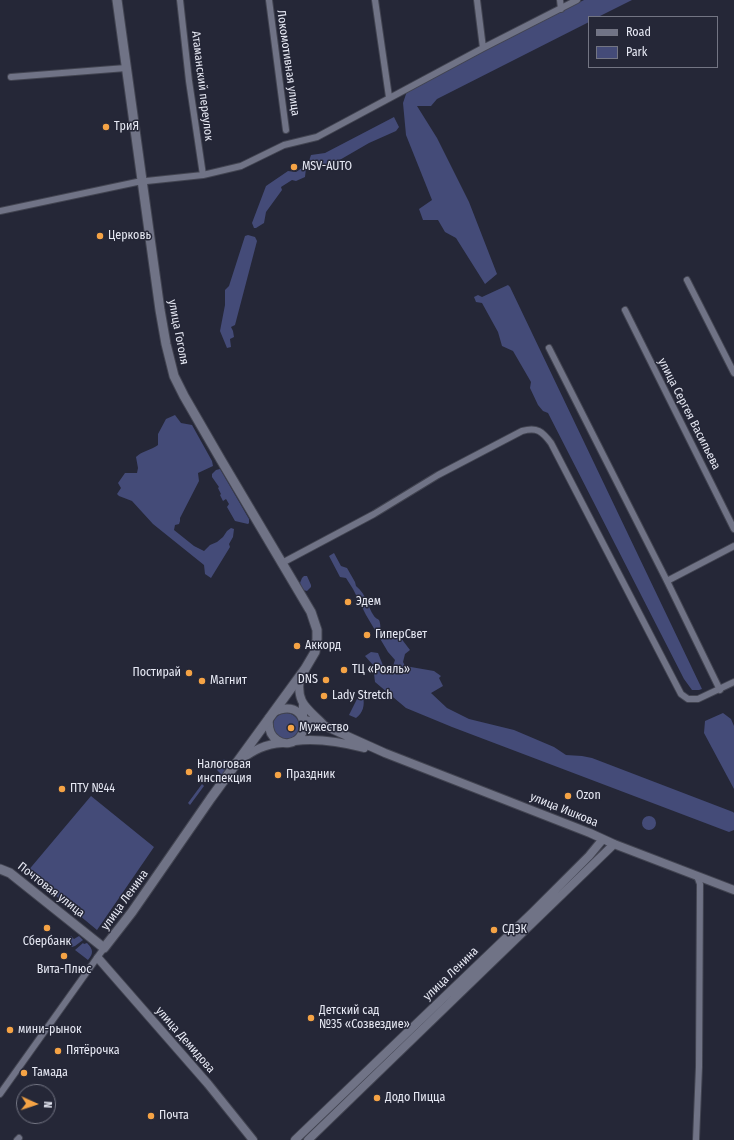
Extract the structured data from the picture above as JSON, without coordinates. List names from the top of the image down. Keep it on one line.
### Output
{"streets":{"main road":["улица Гоголя","Почтовая улица","улица Ленина"],"street":["Локомотивная улица","Атаманский переулок","улица Сергея Васильева","улица Ишкова","улица Демидова"]},"crossings":[["улица Гоголя","улица Ишкова"],["улица Гоголя","улица Ленина"],["улица Ишкова","улица Ленина"],["Почтовая улица","улица Ленина"],["улица Ленина","улица Демидова"]],"places":["ТриЯ","MSV-AUTO","Церковь","Эдем","ГиперСвет","Аккорд","ТЦ «Рояль»","Постирай","DNS","Магнит","Lady Stretch","Мужество","Налоговая инспекция","Праздник","ПТУ №44","Ozon","Сбербанк","СДЭК","Вита-Плюс","Детский сад №35 «Созвездие»","мини-рынок","Пятёрочка","Тамада","Додо Пицца","Почта"],"legend":["Road","Park"],"north":"right"}
